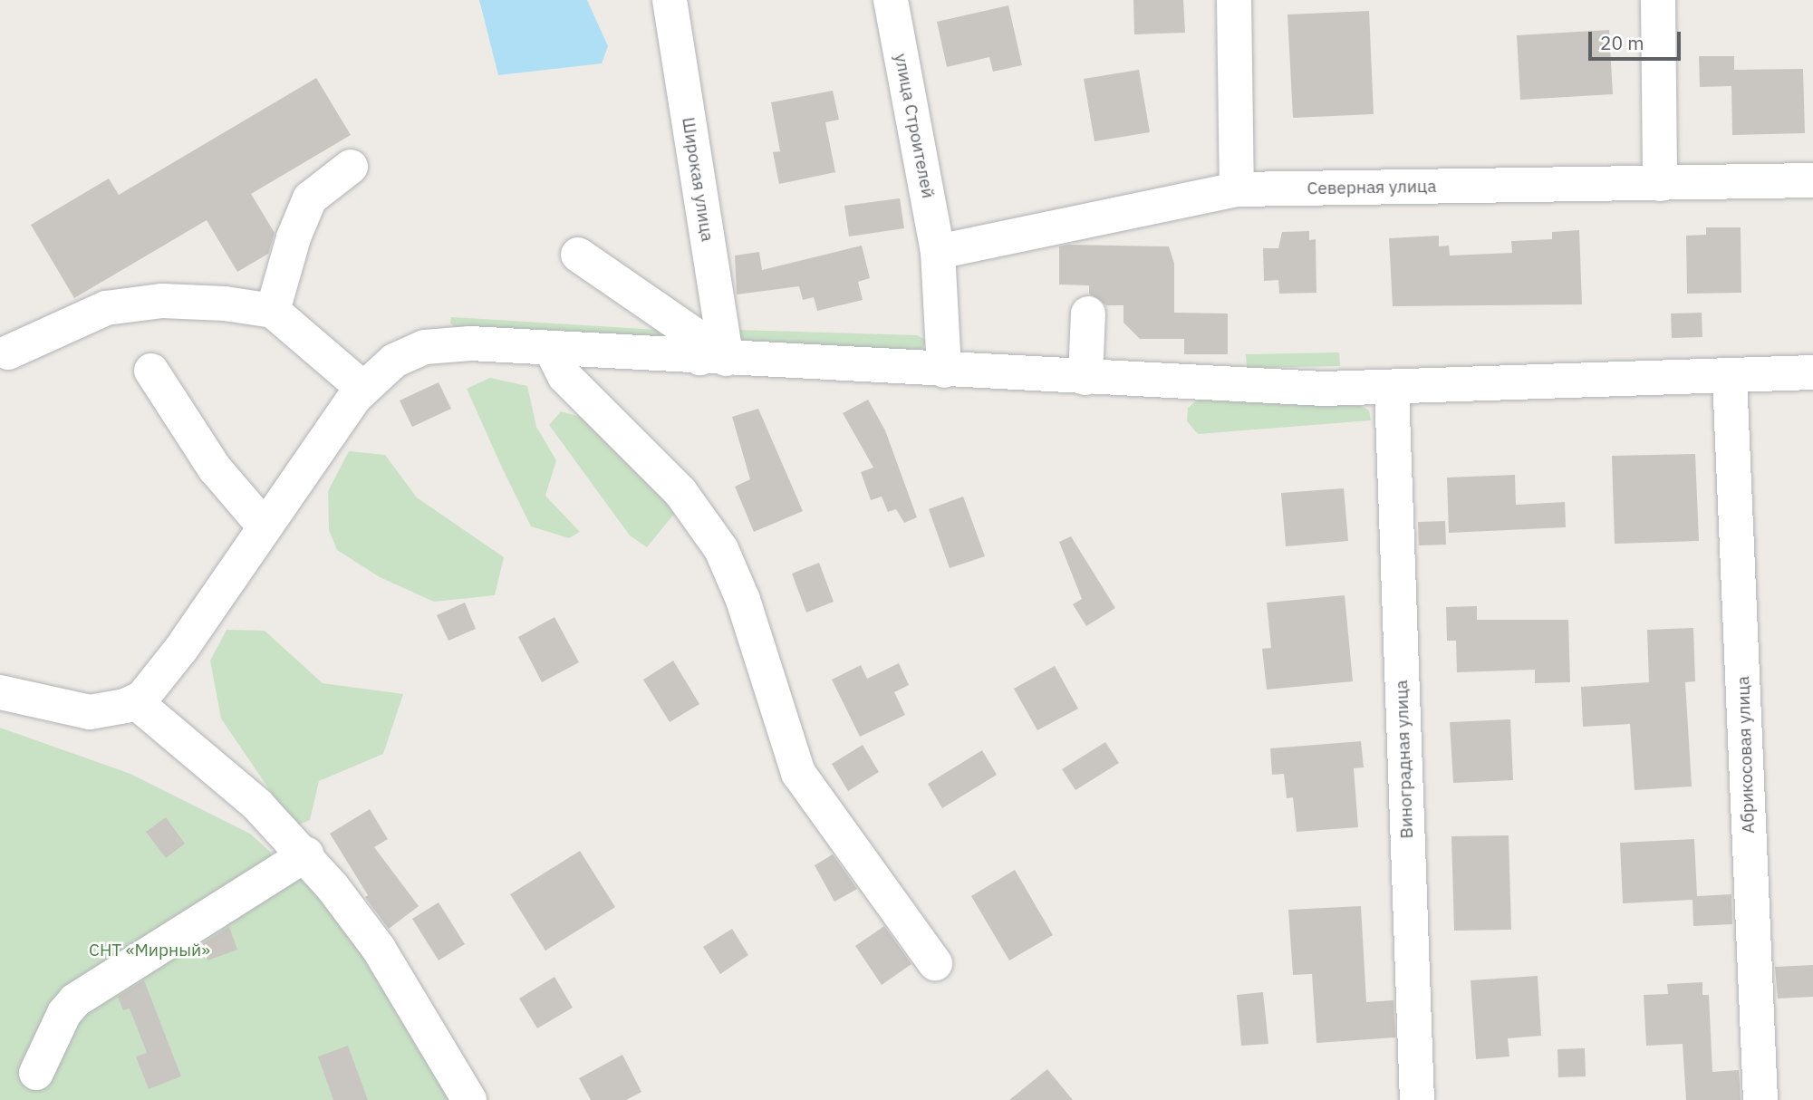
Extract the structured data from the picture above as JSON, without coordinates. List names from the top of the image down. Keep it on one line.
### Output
{"streets":{"street":["улица Строителей","Широкая улица","Северная улица","Абрикосовая улица","Виноградная улица"]},"crossings":[["улица Строителей","Северная улица"]],"parks":["СНТ «Мирный»"],"scale_bar":"20 m"}
